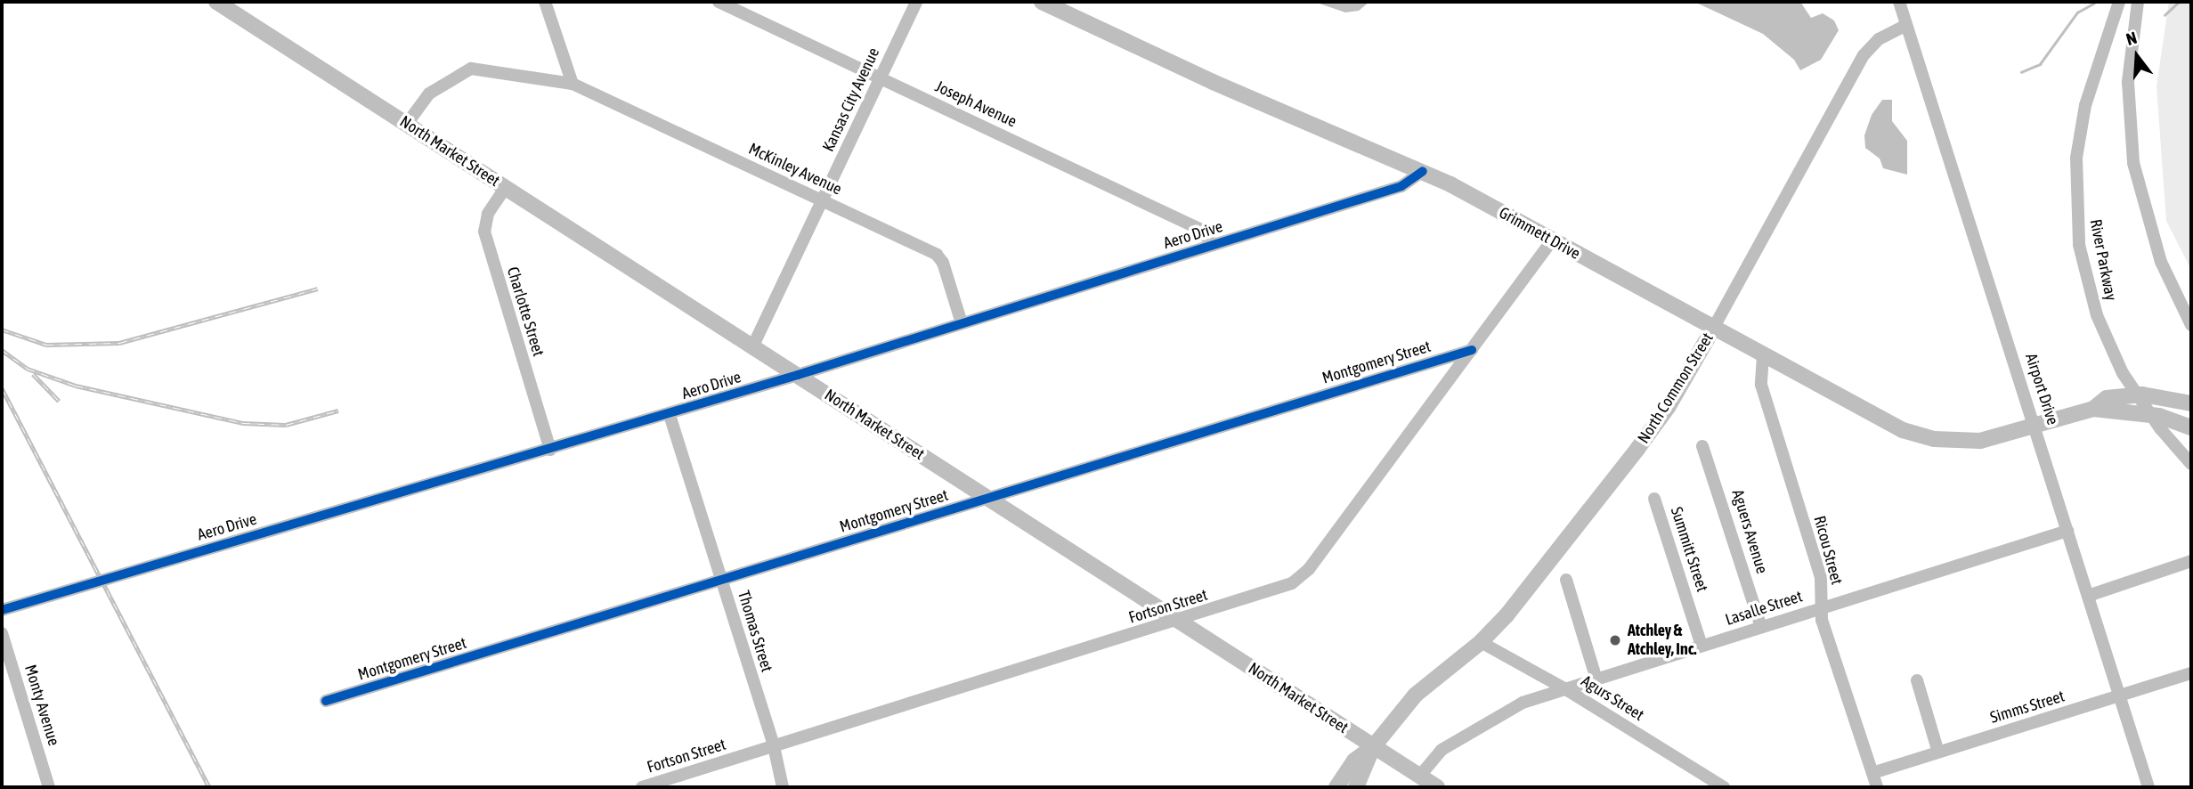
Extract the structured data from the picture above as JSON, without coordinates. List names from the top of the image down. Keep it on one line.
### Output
{"streets":{"main road":["North Market Street","Grimmett Drive","North Common Street"],"street":["Kansas City Avenue","Joseph Avenue","McKinley Avenue","Aero Drive","River Parkway","Charlotte Street","Montgomery Street","Airport Drive","Aguers Avenue","Summitt Street","Ricou Street","Fortson Street","Lasalle Street","Thomas Street","Agurs Street","Monty Avenue","Simms Street"]},"crossings":[["Kansas City Avenue","Joseph Avenue"],["Kansas City Avenue","North Market Street"],["Kansas City Avenue","McKinley Avenue"],["Joseph Avenue","Aero Drive"],["North Market Street","McKinley Avenue"],["North Market Street","Aero Drive"],["North Market Street","Charlotte Street"],["North Market Street","Montgomery Street"],["North Market Street","North Common Street"],["North Market Street","Fortson Street"],["North Market Street","Lasalle Street"],["McKinley Avenue","Aero Drive"],["Grimmett Drive","Aero Drive"],["Grimmett Drive","North Common Street"],["Grimmett Drive","Airport Drive"],["Grimmett Drive","Ricou Street"],["Grimmett Drive","Fortson Street"],["Aero Drive","Charlotte Street"],["Aero Drive","Thomas Street"],["Montgomery Street","Fortson Street"],["Montgomery Street","Thomas Street"],["North Common Street","Airport Drive"],["North Common Street","Agurs Street"],["Airport Drive","Lasalle Street"],["Airport Drive","Simms Street"],["Aguers Avenue","Lasalle Street"],["Summitt Street","Lasalle Street"],["Ricou Street","Lasalle Street"],["Ricou Street","Simms Street"],["Fortson Street","Thomas Street"],["Lasalle Street","Agurs Street"]],"places":["Atchley & Atchley, Inc."],"north":"top"}
